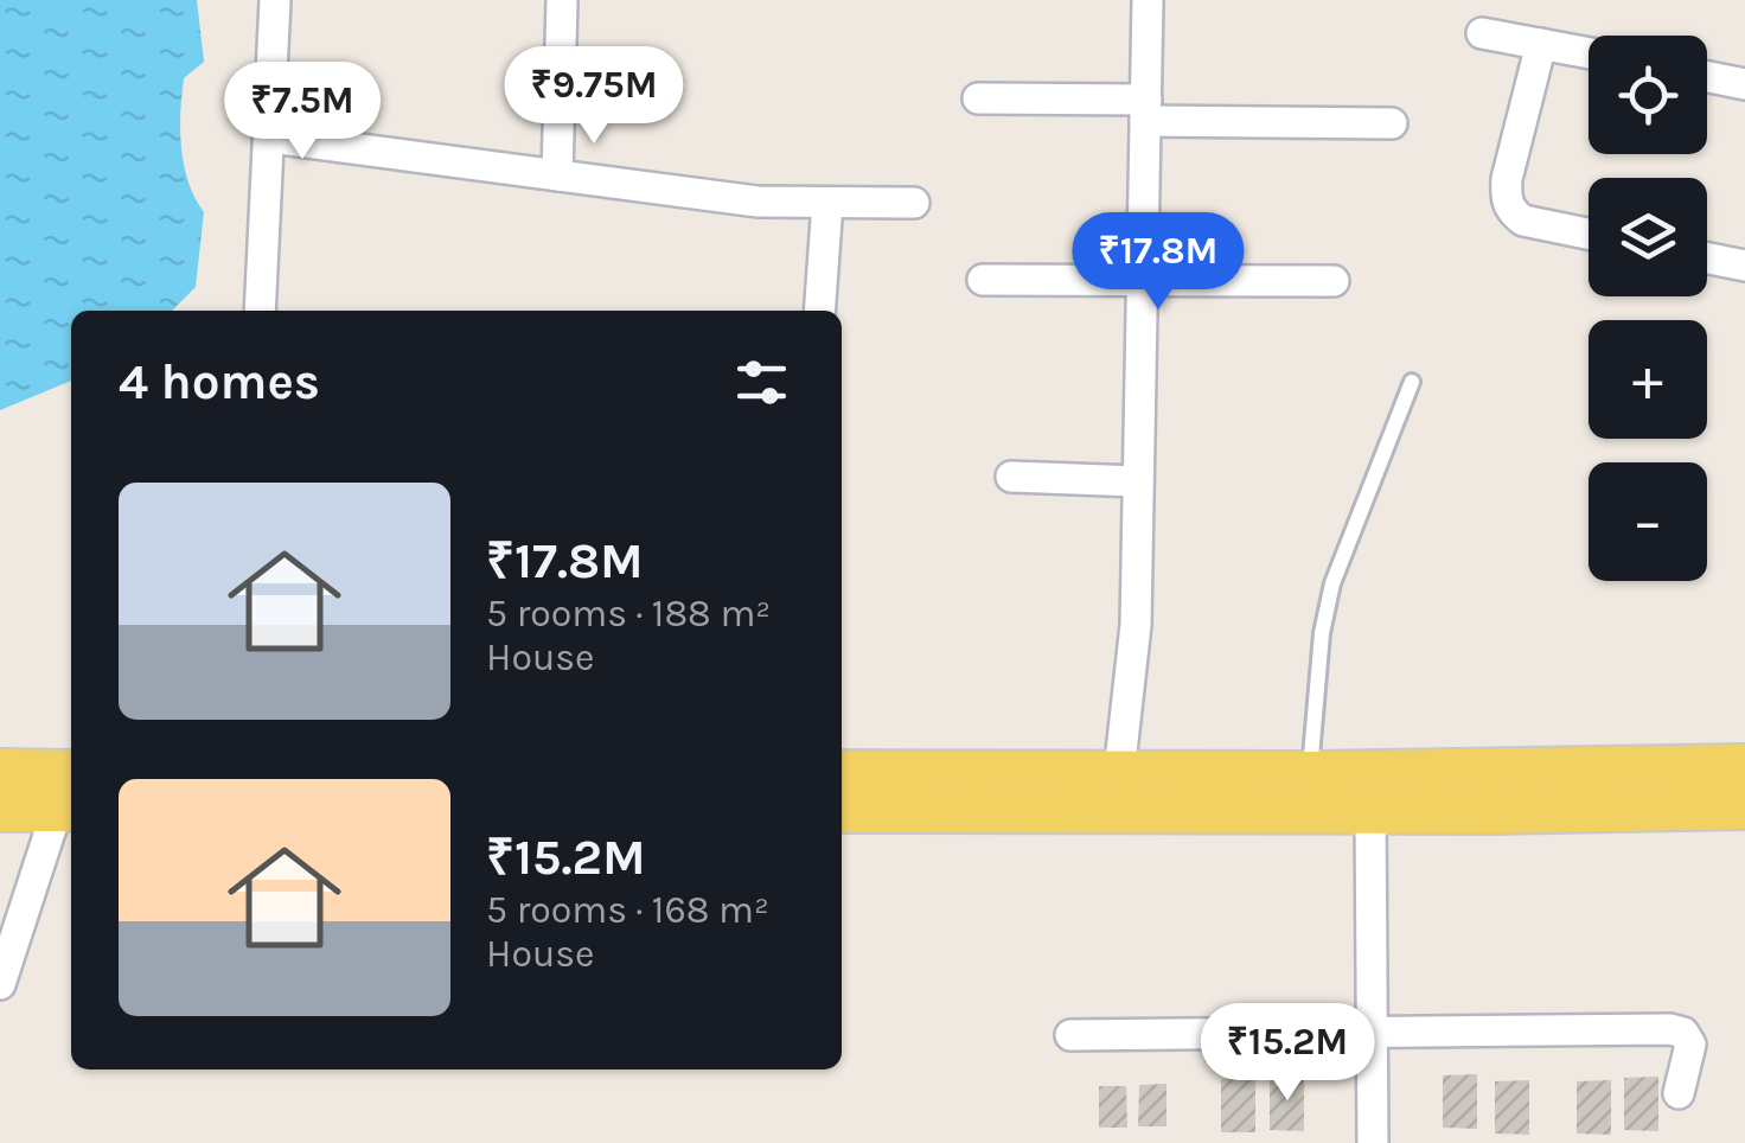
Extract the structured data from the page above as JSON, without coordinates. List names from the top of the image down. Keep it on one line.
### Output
{"page":{"map_buttons":["+","−"],"price":["₹9.75M","₹7.5M","₹17.8M","₹15.2M"],"heading":"4 homes","list":[{"name":"₹17.8M","note":"5 rooms · 188 m² · House"},{"name":"₹15.2M","note":"5 rooms · 168 m² · House"}]}}
